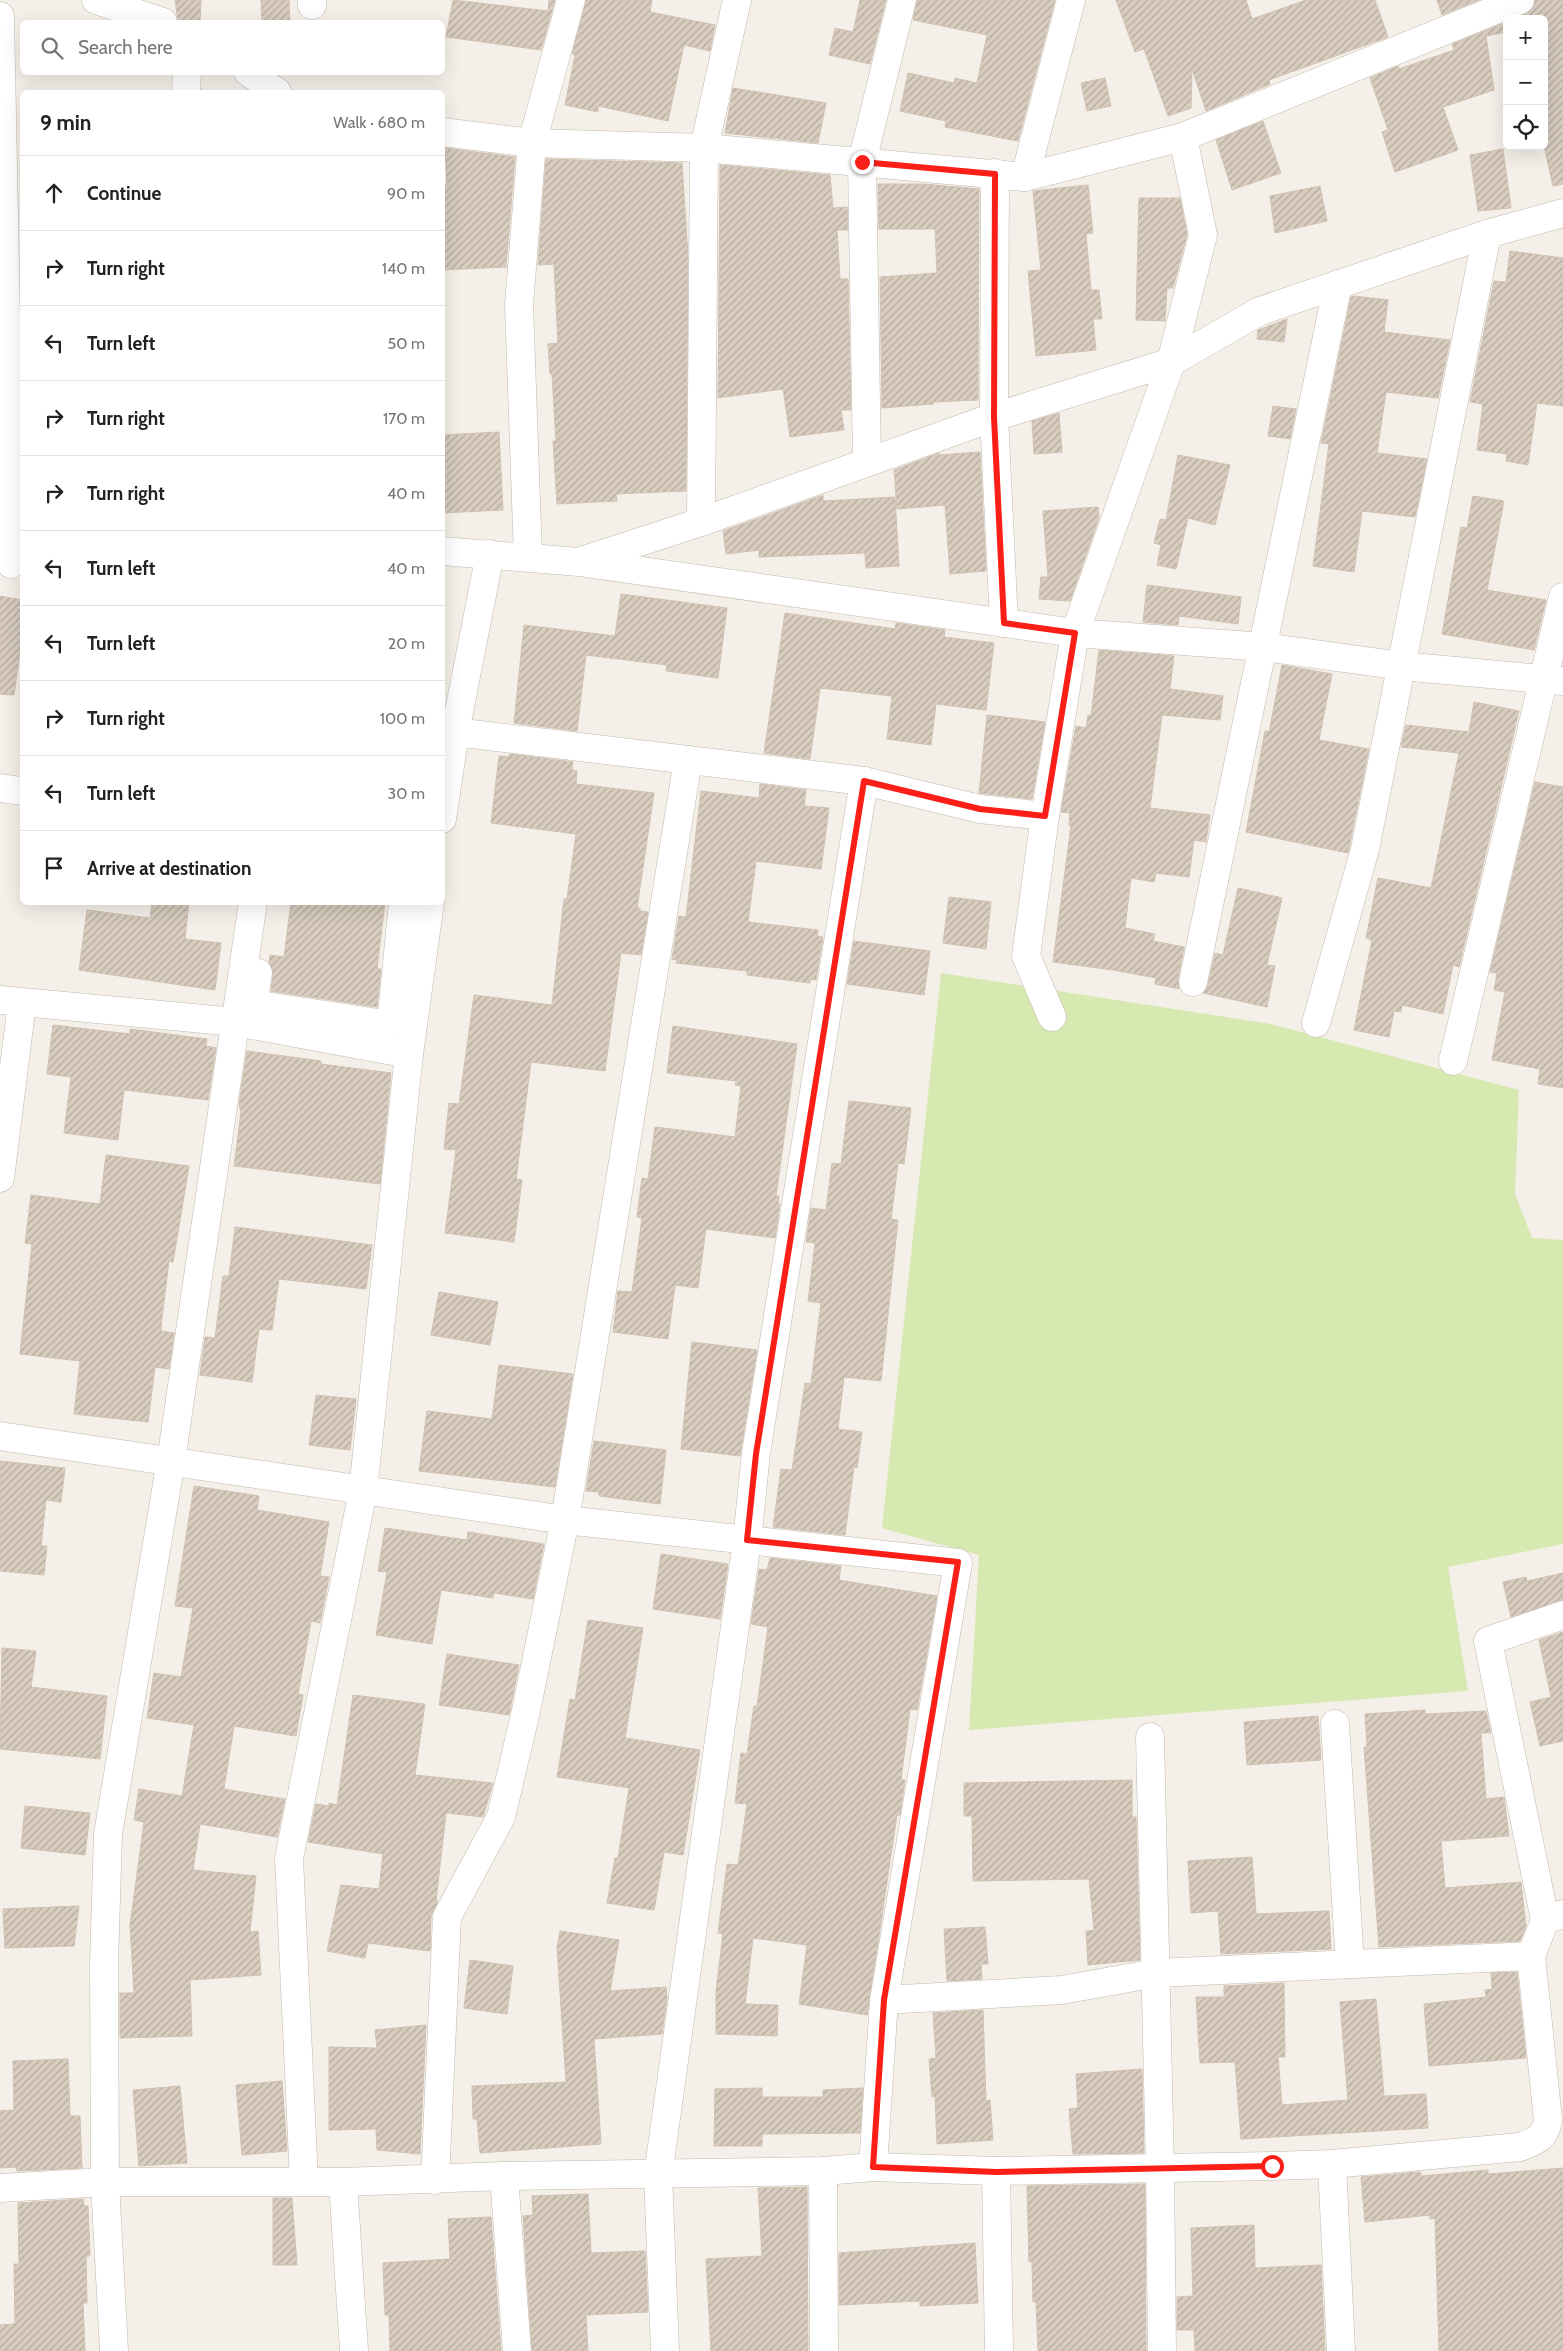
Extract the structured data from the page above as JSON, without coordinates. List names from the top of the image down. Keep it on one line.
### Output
{"page":{"map_buttons":["+","−"],"search":"Search here","heading":["9 min","Walk · 680 m"],"list":[["Continue","90 m"],["Turn right","140 m"],["Turn left","50 m"],["Turn right","170 m"],["Turn right","40 m"],["Turn left","40 m"],["Turn left","20 m"],["Turn right","100 m"],["Turn left","30 m"],"Arrive at destination"]}}
